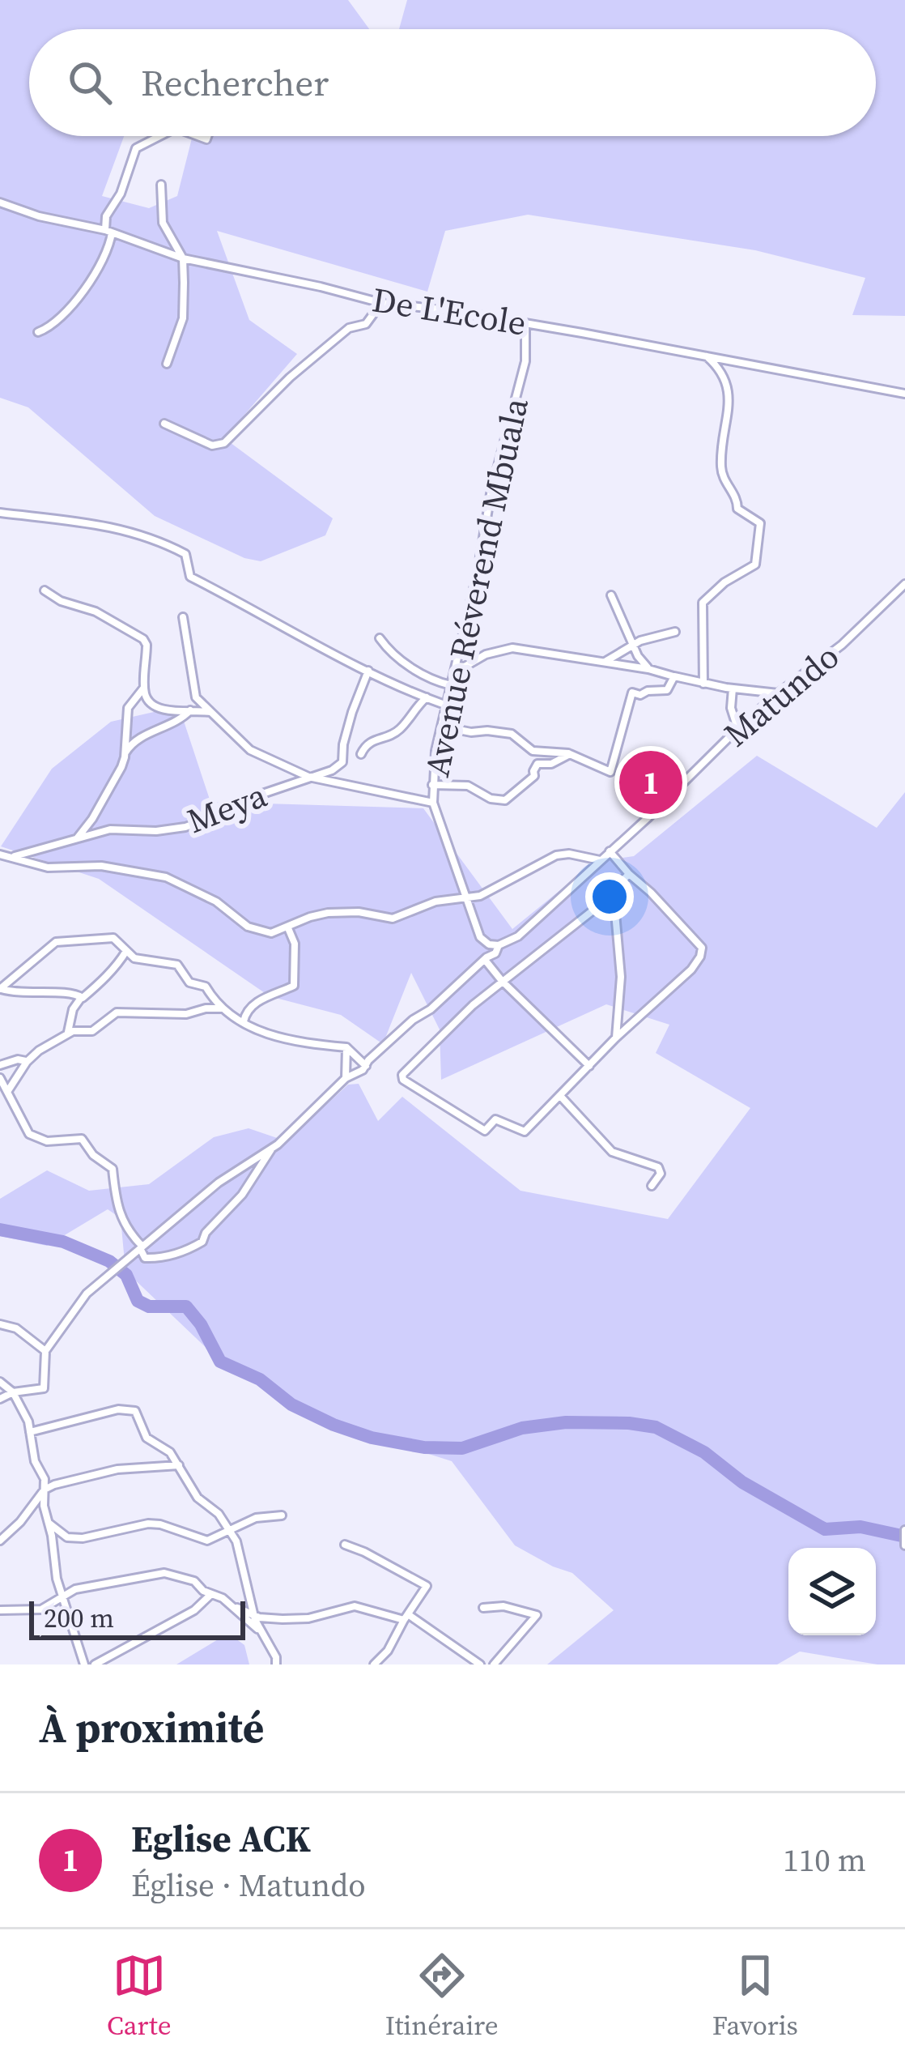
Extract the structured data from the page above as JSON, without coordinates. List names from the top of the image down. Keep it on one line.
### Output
{"streets":{"street":["De L'Ecole","Avenue Réverend Mbuala","Matundo","Meya"]},"crossings":[["De L'Ecole","Avenue Réverend Mbuala"],["Avenue Réverend Mbuala","Matundo"]],"scale_bar":"200 m","page":{"search":"Rechercher","pins":"1","scale":"200 m","heading":"À proximité","list":[{"mark":"1","name":"Eglise ACK","note":"Église · Matundo","value":"110 m"}],"nav":["Carte","Itinéraire","Favoris"]}}
